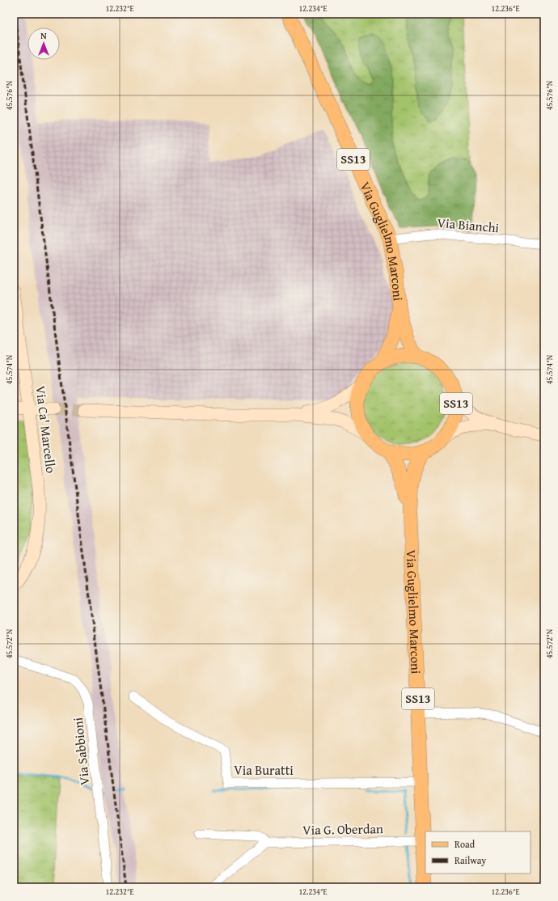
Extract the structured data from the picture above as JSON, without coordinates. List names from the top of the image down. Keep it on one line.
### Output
{"streets":{"main road":["SS13","Via Guglielmo Marconi","Via Ca' Marcello"],"street":["Via Bianchi","Via Sabbioni","Via Buratti","Via G. Oberdan"]},"crossings":[["Via Bianchi","Via Guglielmo Marconi"],["Via Guglielmo Marconi","Via Buratti"],["Via Guglielmo Marconi","Via G. Oberdan"]],"legend":["Road","Railway"],"north":"top","coordinates":["12.232°E","12.234°E","12.236°E","45.576°N","45.574°N","45.572°N"]}
